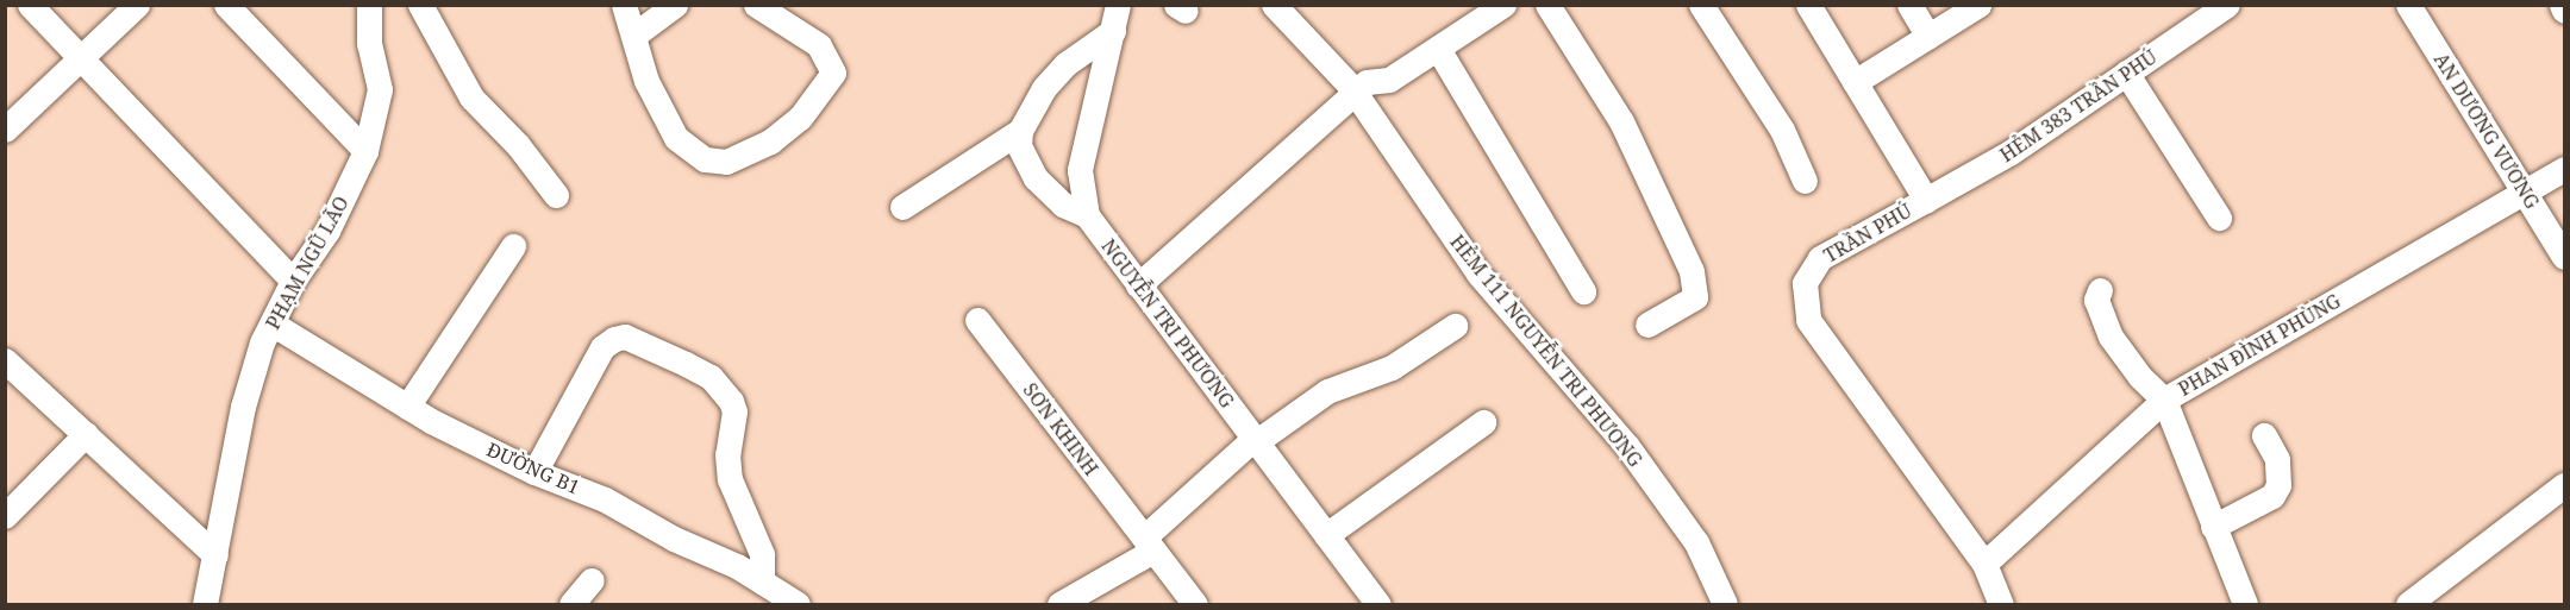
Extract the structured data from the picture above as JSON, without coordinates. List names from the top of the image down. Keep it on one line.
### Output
{"streets":{"street":["HẺM 383 TRẦN PHÚ","AN DƯƠNG VƯƠNG","TRẦN PHÚ","PHẠM NGŨ LÃO","NGUYỄN TRI PHƯƠNG","PHAN ĐÌNH PHÙNG","HẺM 111 NGUYỄN TRI PHƯƠNG","SƠN KHINH","ĐƯỜNG B1"]},"crossings":[["HẺM 383 TRẦN PHÚ","TRẦN PHÚ"],["AN DƯƠNG VƯƠNG","PHAN ĐÌNH PHÙNG"],["TRẦN PHÚ","PHAN ĐÌNH PHÙNG"],["PHẠM NGŨ LÃO","ĐƯỜNG B1"]]}
